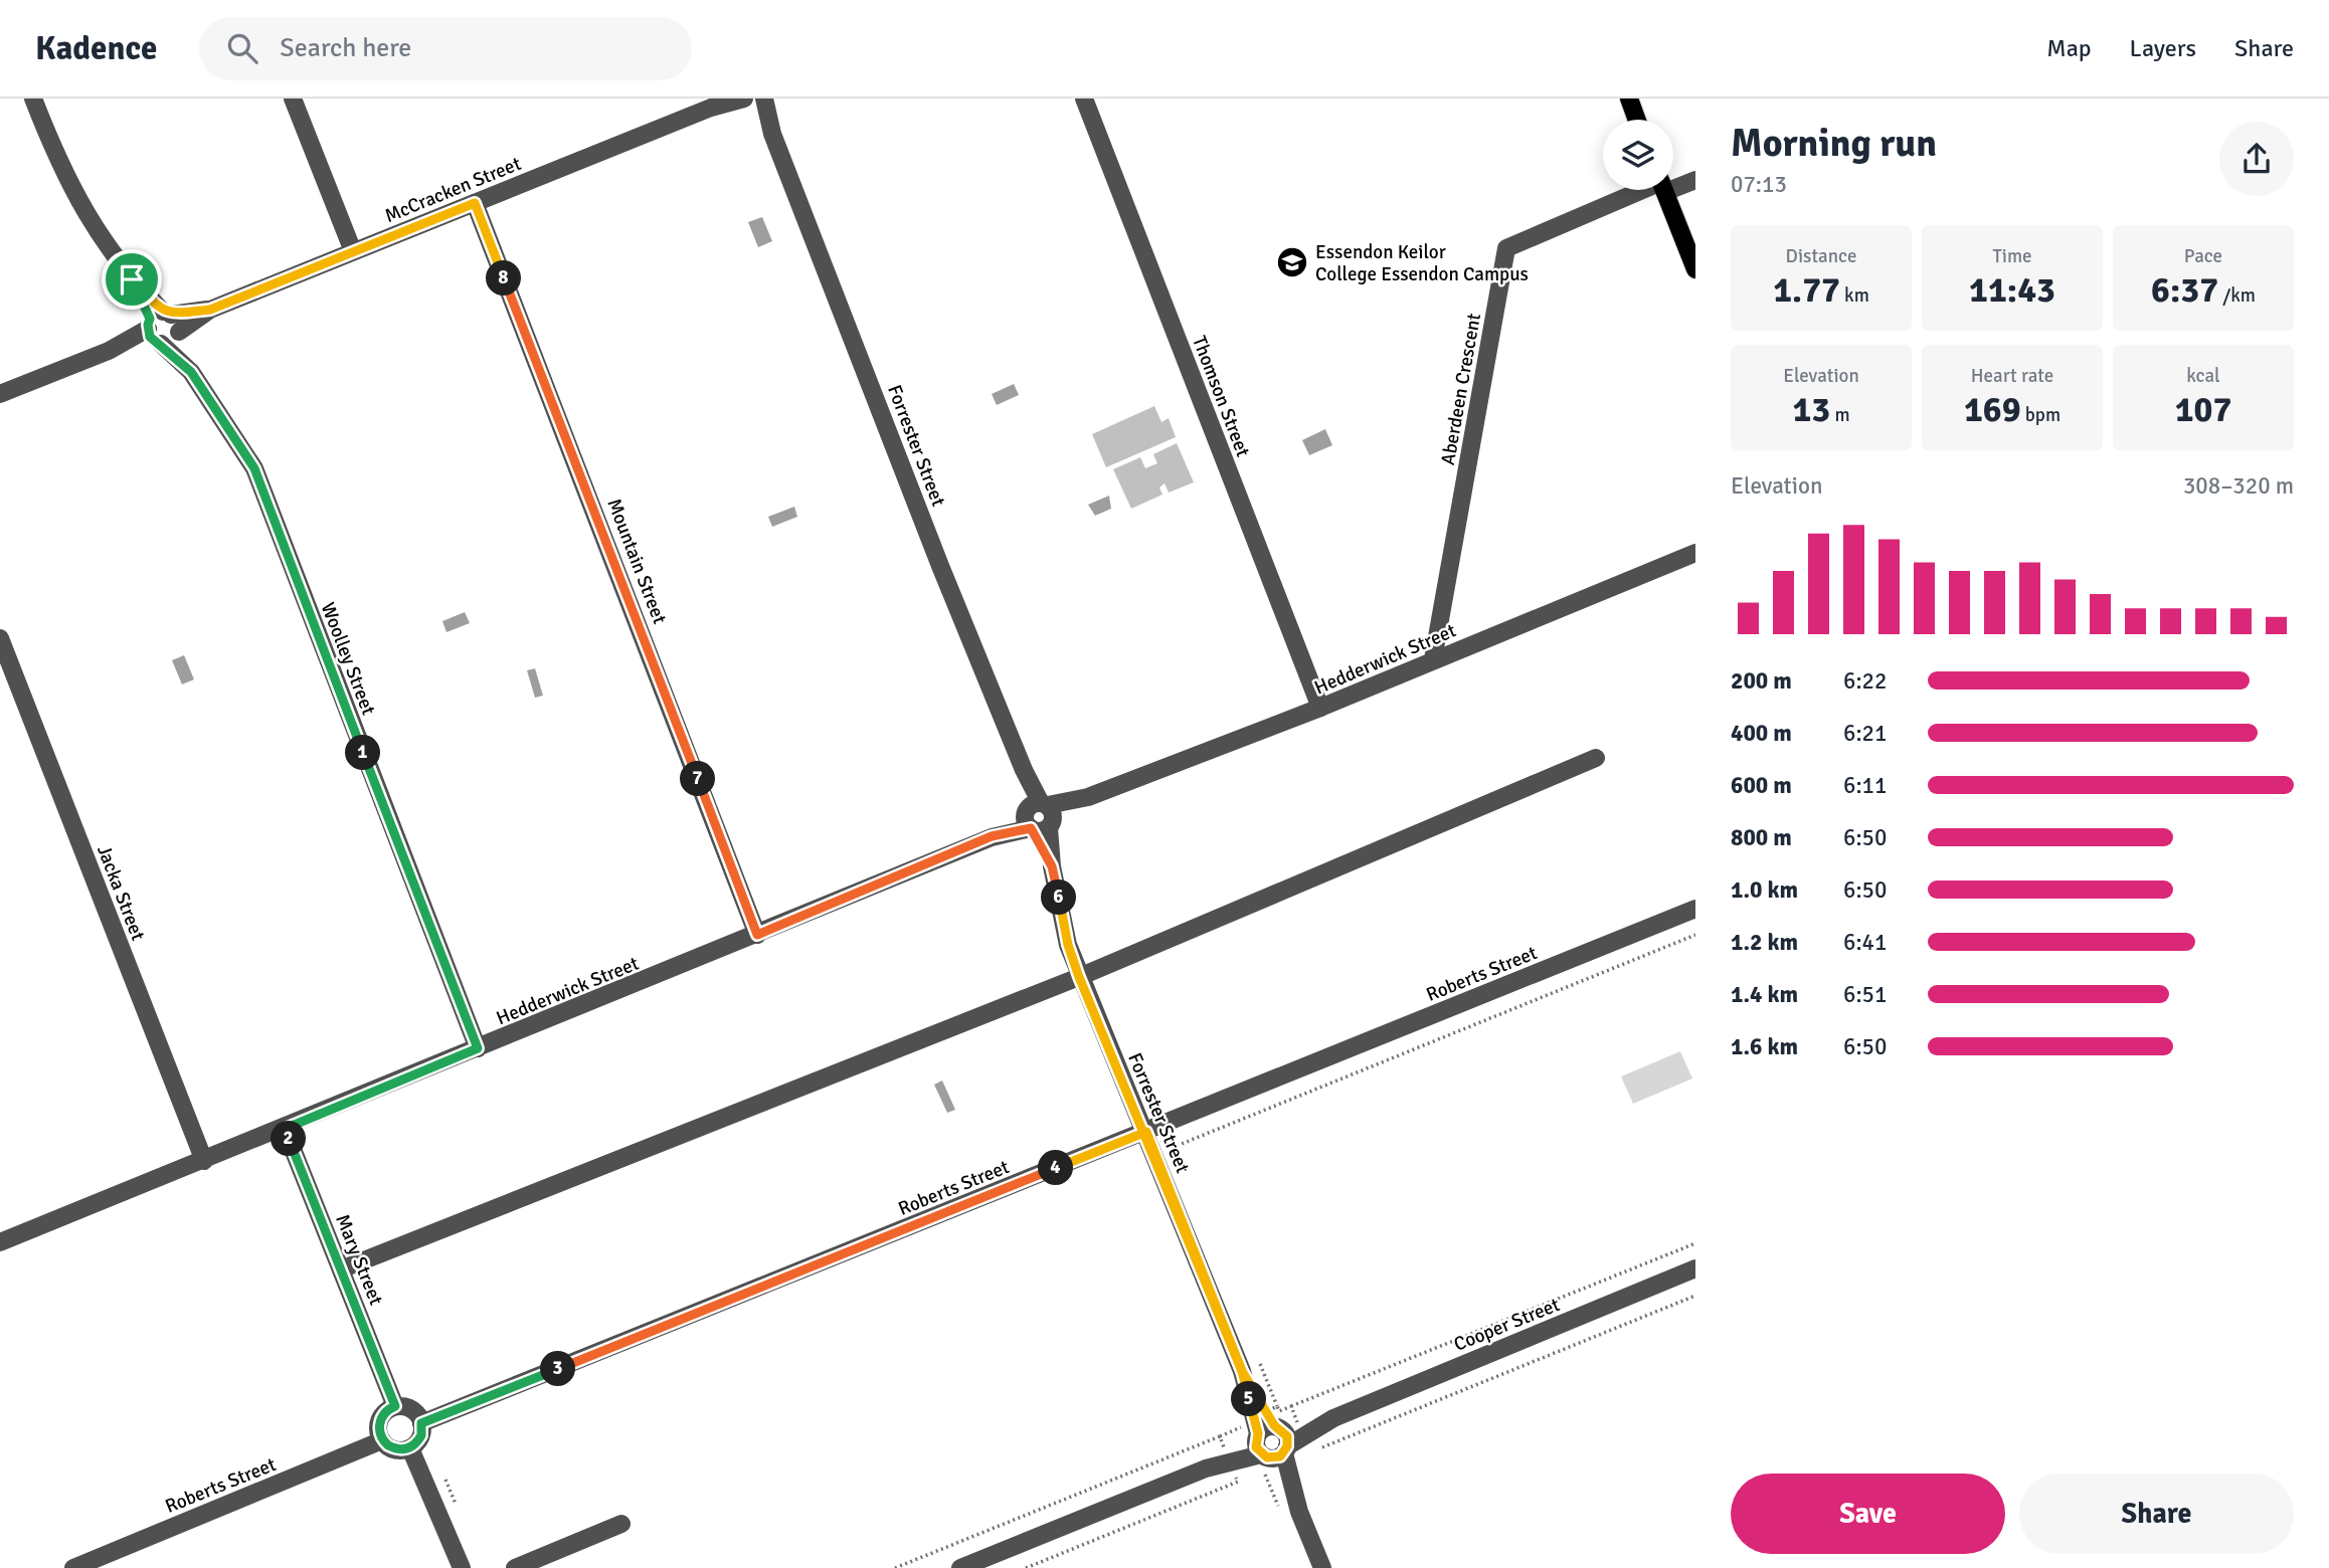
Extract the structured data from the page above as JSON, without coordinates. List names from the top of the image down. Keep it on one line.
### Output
{"streets":{"street":["McCracken Street","Aberdeen Crescent","Thomson Street","Forrester Street","Mountain Street","Woolley Street","Hedderwick Street","Jacka Street","Roberts Street","Mary Street","Cooper Street"]},"crossings":[["McCracken Street","Forrester Street"],["McCracken Street","Mountain Street"],["McCracken Street","Woolley Street"],["Aberdeen Crescent","Hedderwick Street"],["Thomson Street","Hedderwick Street"],["Forrester Street","Hedderwick Street"],["Forrester Street","Roberts Street"],["Forrester Street","Cooper Street"],["Mountain Street","Hedderwick Street"],["Woolley Street","Hedderwick Street"],["Hedderwick Street","Jacka Street"],["Hedderwick Street","Mary Street"],["Roberts Street","Mary Street"]],"places":{"school or university":["Essendon Keilor College Essendon Campus"]},"page":{"header":"Kadence","search":"Search here","nav":["Map","Layers","Share"],"heading":["Morning run","07:13"],"stats":[["Distance","1.77 km"],["Time","11:43"],["Pace","6:37 /km"],["Elevation","13 m"],["Heart rate","169 bpm"],["kcal","107"]],"pins":["8","1","7","6","2","4","3","5"],"chart":["Elevation","308–320 m"],"list":[{"name":"200 m","note":"6:22"},{"name":"400 m","note":"6:21"},{"name":"600 m","note":"6:11"},{"name":"800 m","note":"6:50"},{"name":"1.0 km","note":"6:50"},{"name":"1.2 km","note":"6:41"},{"name":"1.4 km","note":"6:51"},{"name":"1.6 km","note":"6:50"}],"buttons":["Save","Share"]}}
